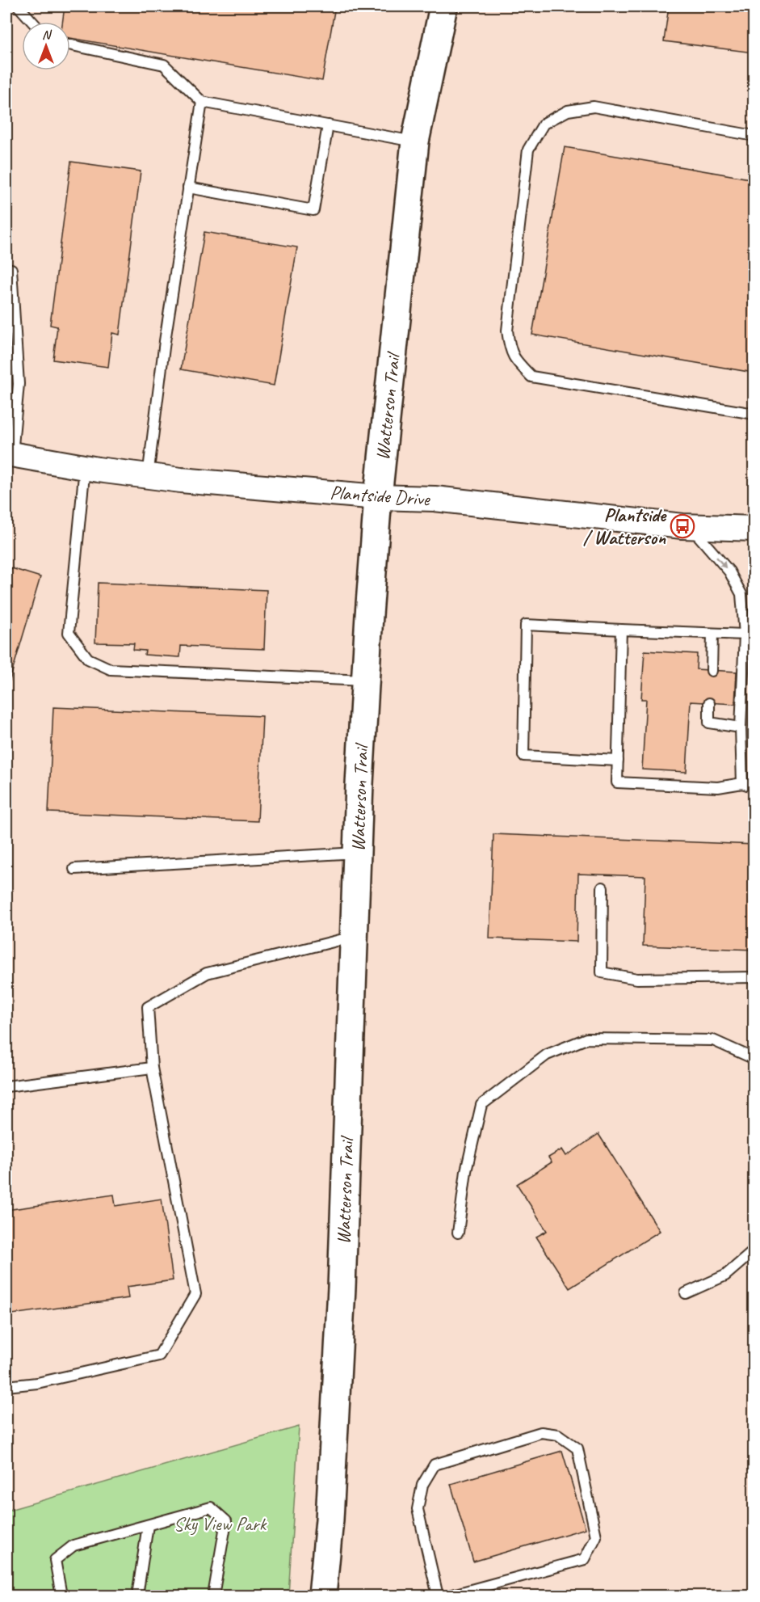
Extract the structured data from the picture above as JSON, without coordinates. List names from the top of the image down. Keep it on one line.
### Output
{"streets":{"main road":["Watterson Trail"],"street":["Plantside Drive"]},"crossings":[["Watterson Trail","Plantside Drive"]],"parks":["Sky View Park"],"places":{"bus stop":["Plantside / Watterson"]},"north":"top"}
